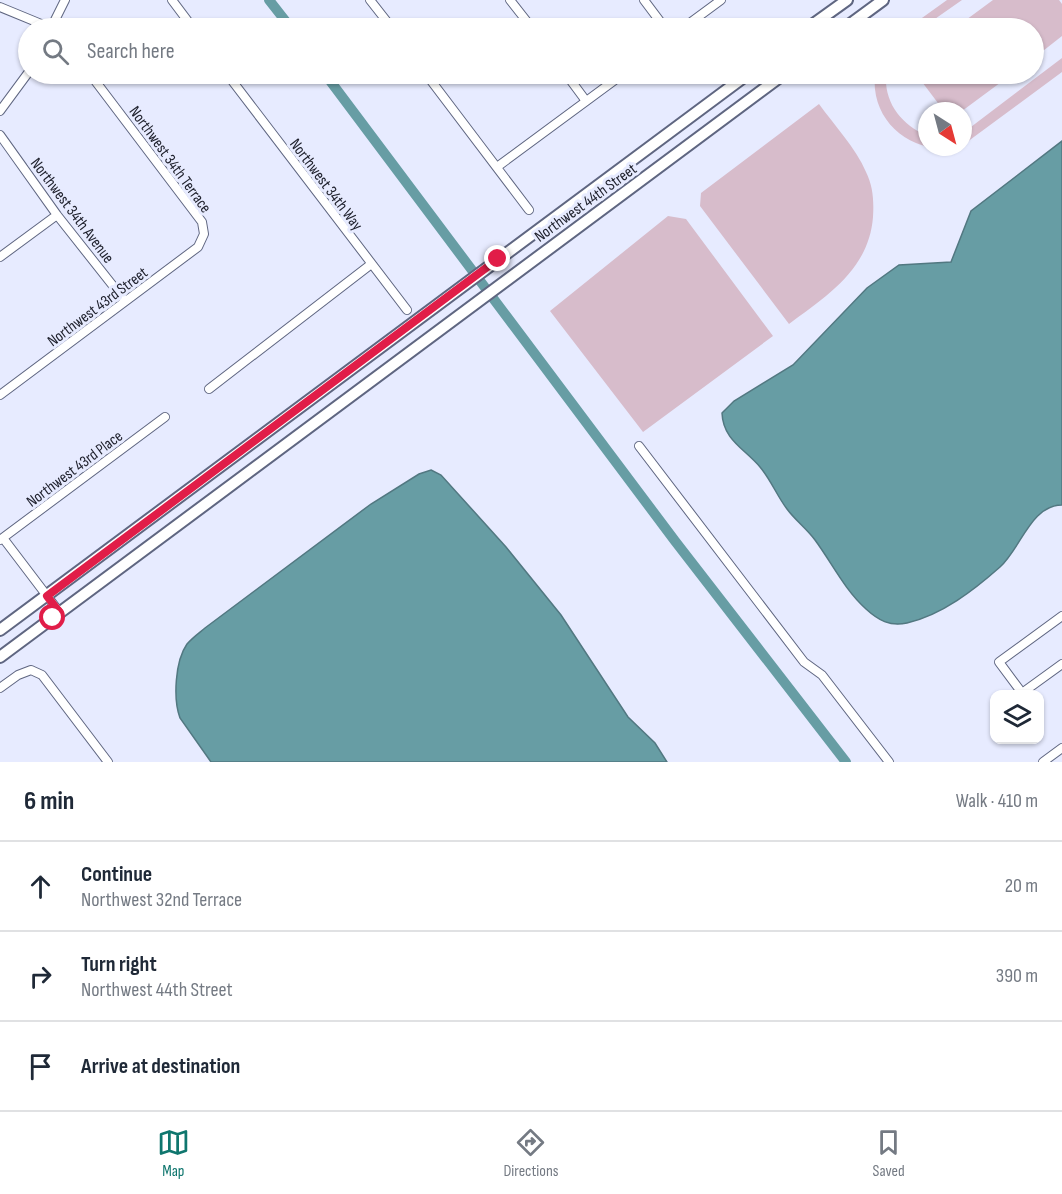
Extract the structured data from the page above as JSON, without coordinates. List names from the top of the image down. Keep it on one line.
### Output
{"streets":{"street":["Northwest 34th Terrace","Northwest 34th Way","Northwest 44th Street","Northwest 34th Avenue","Northwest 43rd Street","Northwest 43rd Place"]},"crossings":[["Northwest 34th Terrace","Northwest 43rd Street"],["Northwest 34th Avenue","Northwest 43rd Street"]],"north":"bottom right","page":{"search":"Search here","heading":["6 min","Walk · 410 m"],"list":[["Continue","Northwest 32nd Terrace","20 m"],["Turn right","Northwest 44th Street","390 m"],"Arrive at destination"],"nav":["Map","Directions","Saved"]}}
